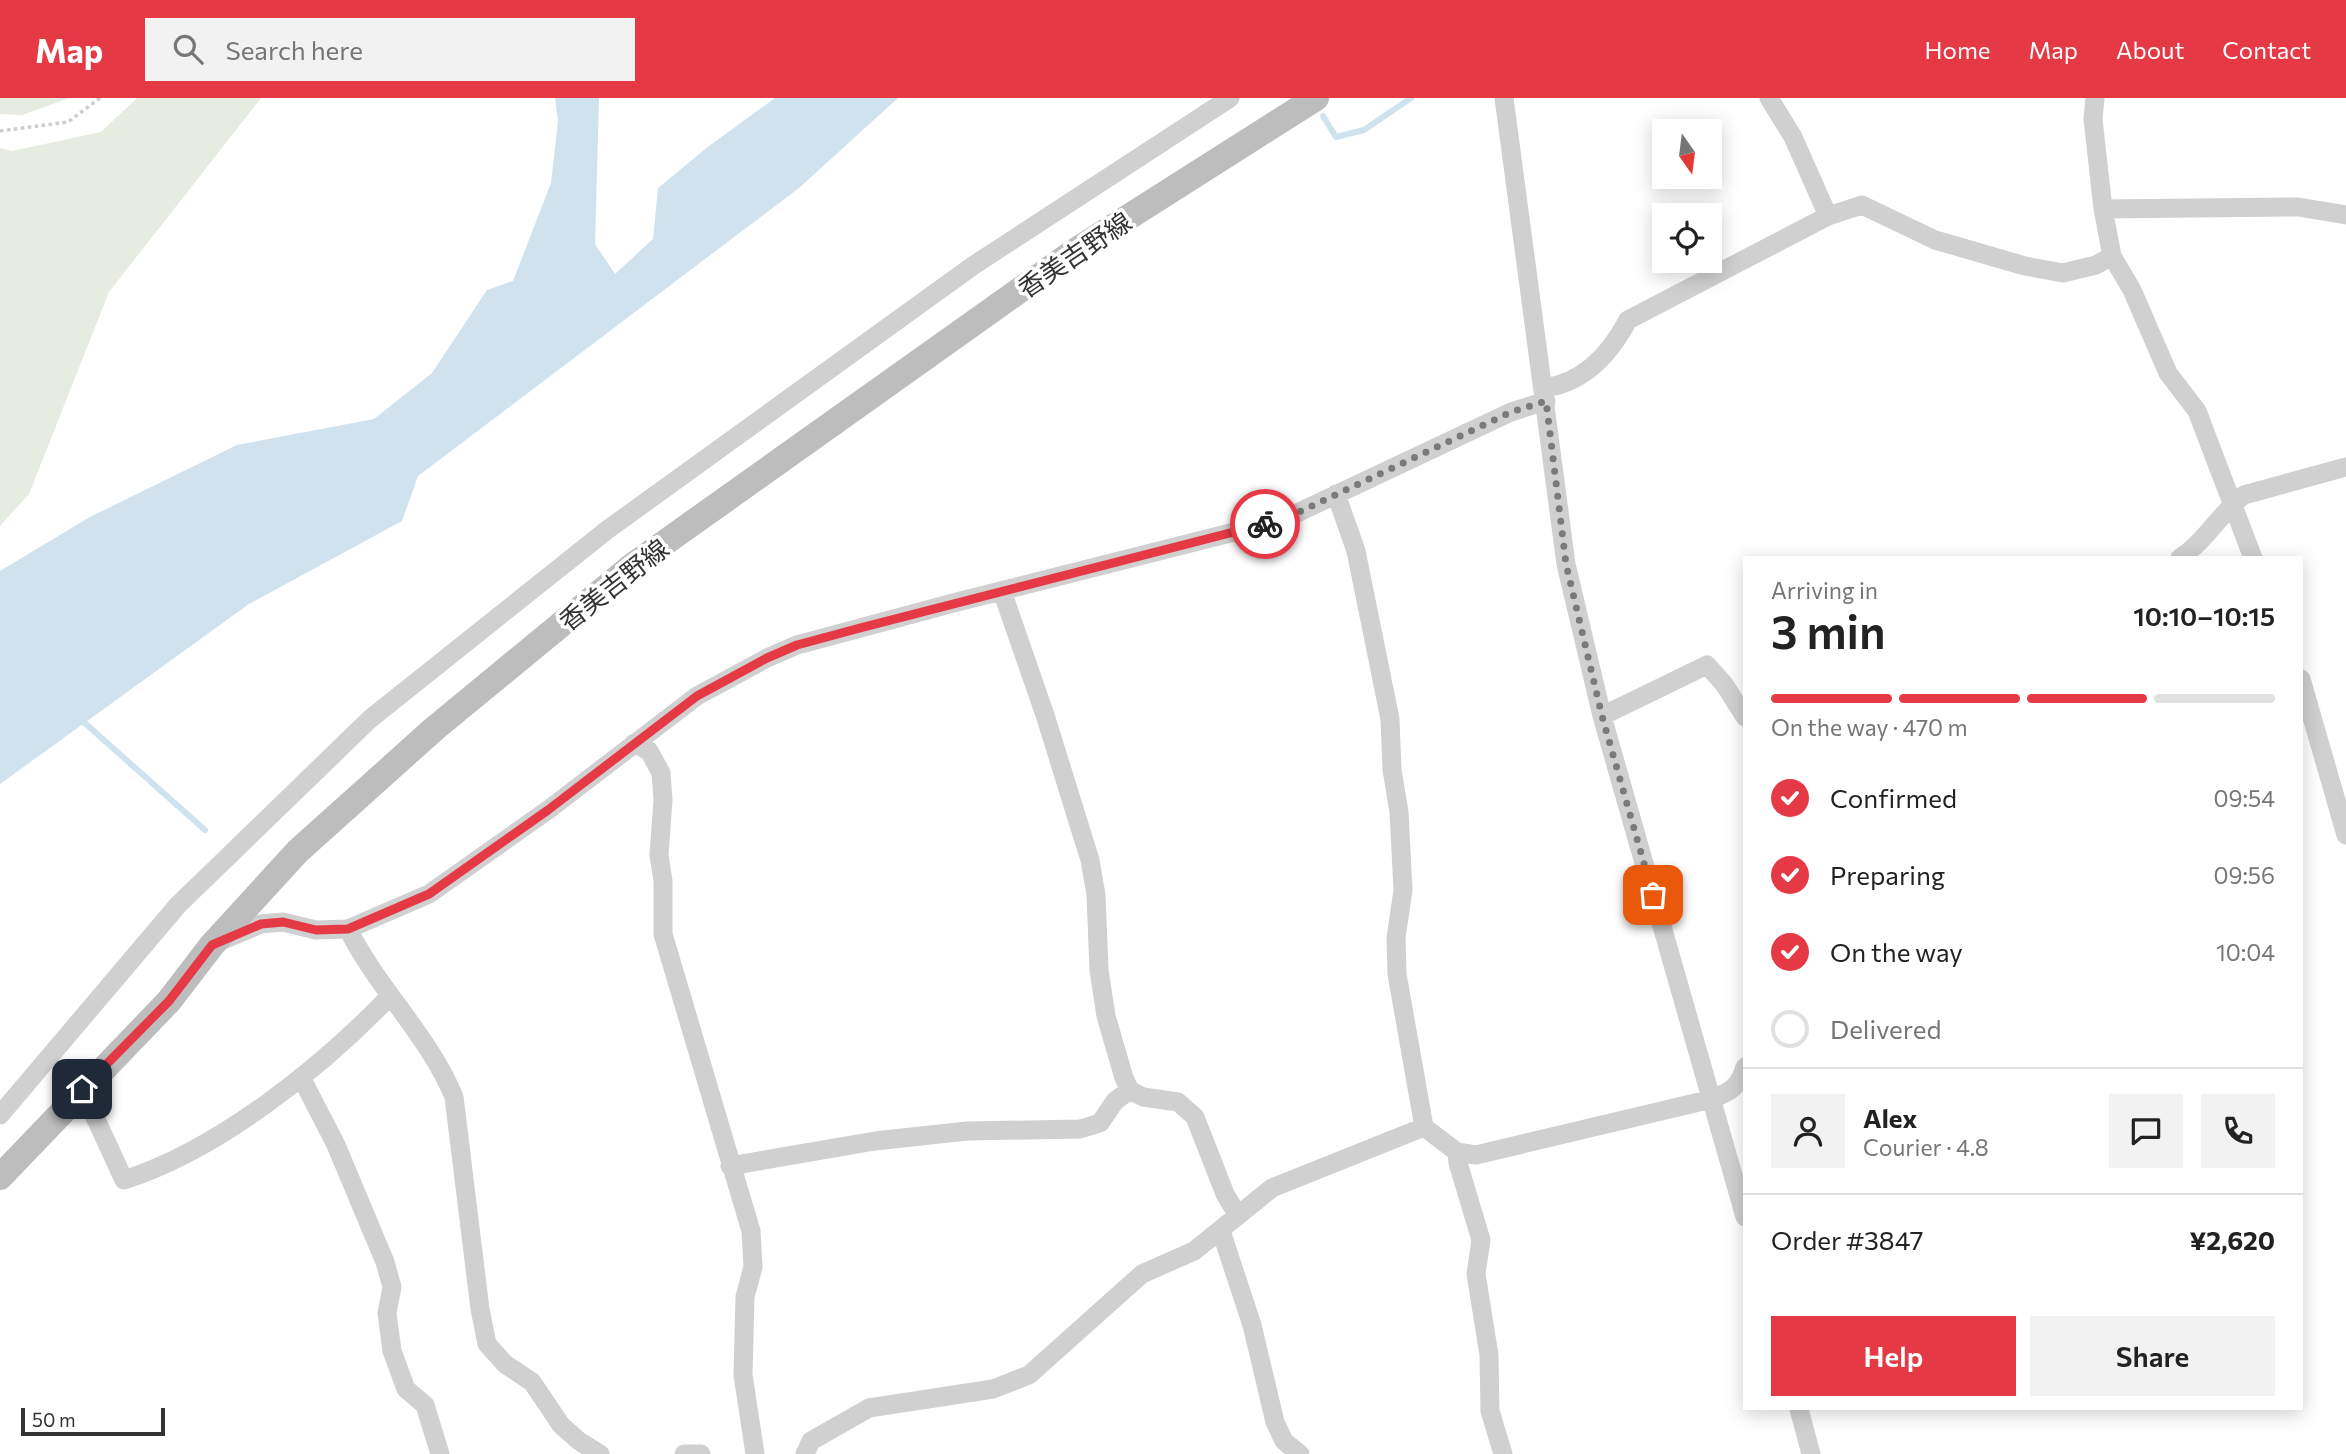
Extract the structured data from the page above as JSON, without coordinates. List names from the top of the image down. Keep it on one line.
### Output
{"streets":{"main road":["香美吉野線"]},"scale_bar":"50 m","north":"bottom","page":{"header":"Map","search":"Search here","nav":["Home","Map","About","Contact"],"heading":["3 min","Arriving in","10:10–10:15"],"panel":["Alex","Courier · 4.8","Order #3847","¥2,620"],"bar":"On the way · 470 m","list":[["Confirmed","09:54"],["Preparing","09:56"],["On the way","10:04"],"Delivered"],"buttons":["Help","Share"],"scale":"50 m"}}
